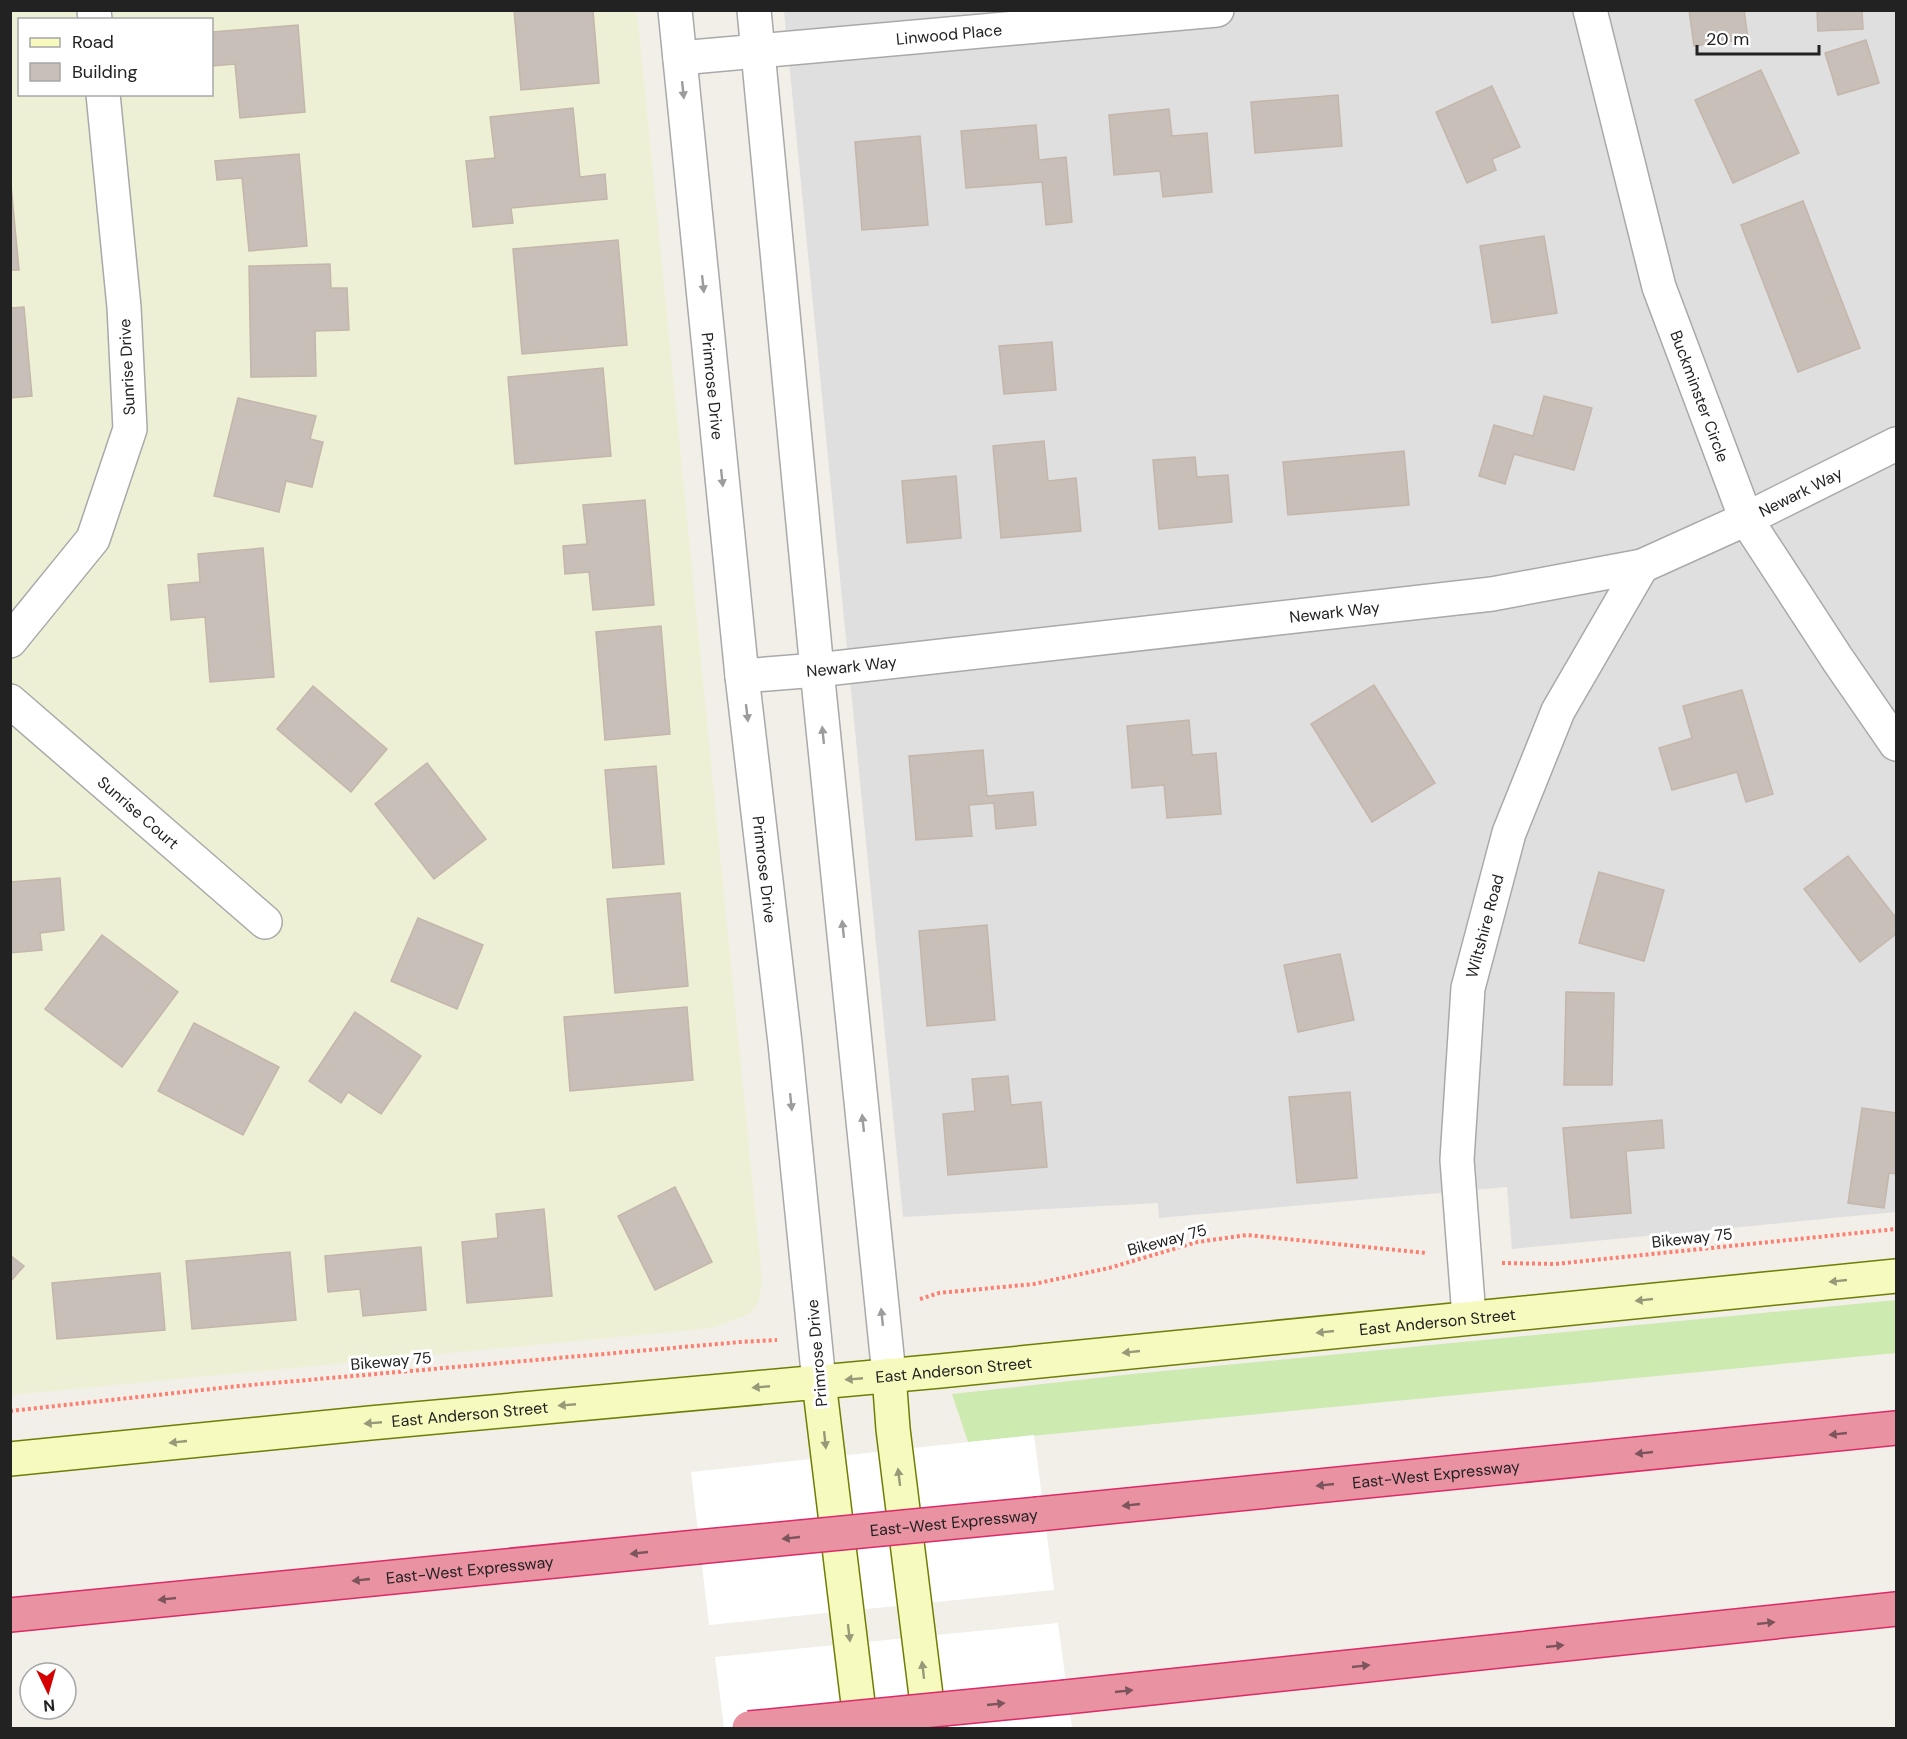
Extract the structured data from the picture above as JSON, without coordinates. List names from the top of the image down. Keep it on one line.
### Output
{"streets":{"highway":["East-West Expressway"],"main road":["Primrose Drive","East Anderson Street"],"street":["Linwood Place","Sunrise Drive","Buckminster Circle","Newark Way","Sunrise Court","Wiltshire Road"],"path":["Bikeway 75"]},"crossings":[["Linwood Place","Primrose Drive"],["Primrose Drive","Newark Way"],["Primrose Drive","East Anderson Street"],["Buckminster Circle","Newark Way"],["Newark Way","Wiltshire Road"],["Wiltshire Road","East Anderson Street"]],"one_way":["East Anderson Street"],"legend":["Road","Building"],"scale_bar":"20 m","north":"bottom"}
